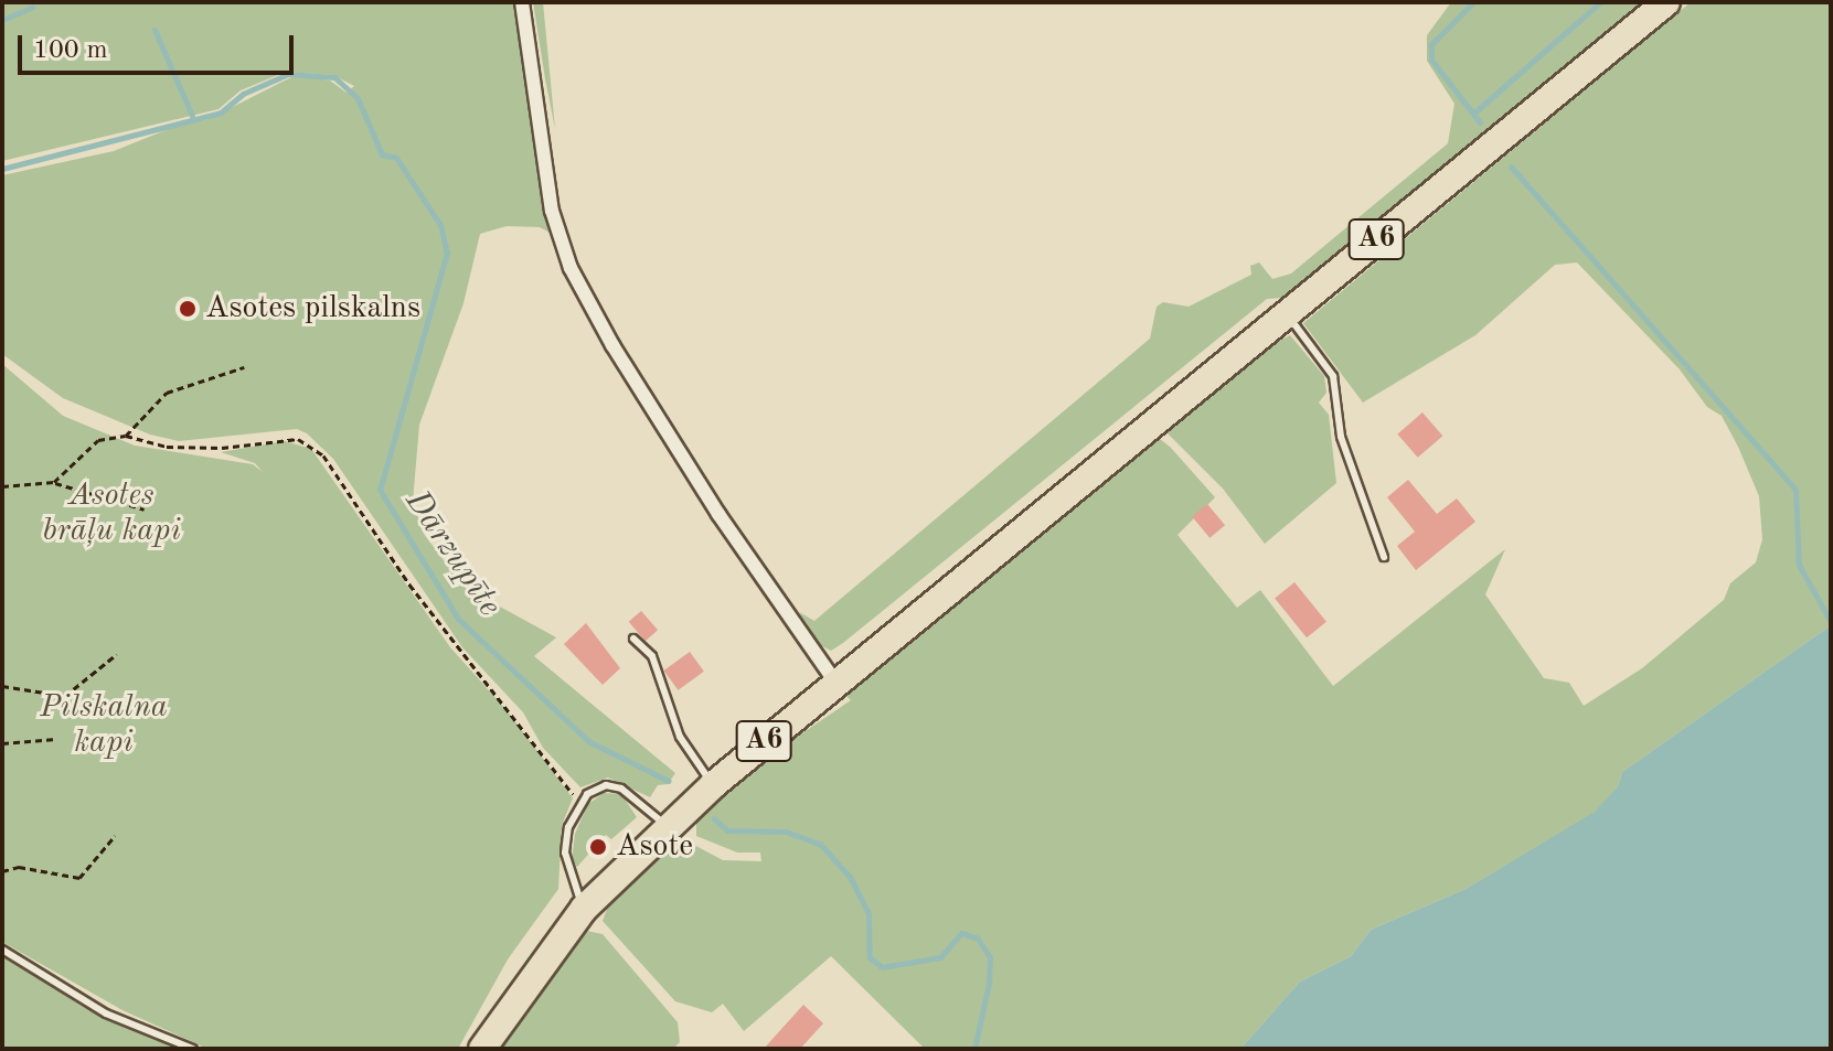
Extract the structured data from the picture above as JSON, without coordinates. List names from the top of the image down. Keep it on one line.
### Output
{"streets":{"highway":["A6"]},"water":["Dārzupīte"],"parks":["Asotes brāļu kapi","Pilskalna kapi"],"places":["Asotes pilskalns","Asote"],"scale_bar":"100 m"}
